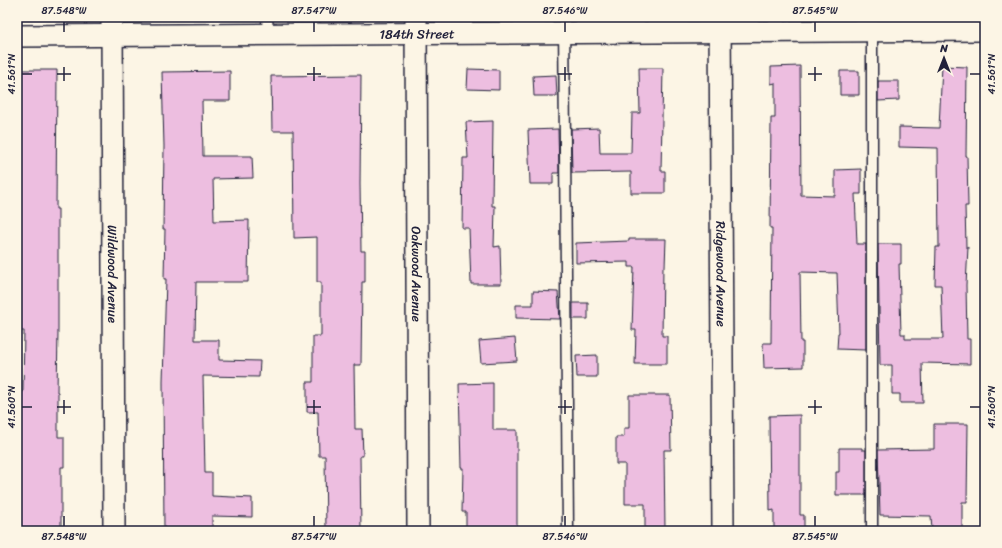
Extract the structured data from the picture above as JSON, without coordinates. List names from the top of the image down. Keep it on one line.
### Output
{"streets":{"street":["184th Street","Wildwood Avenue","Oakwood Avenue","Ridgewood Avenue"]},"crossings":[["184th Street","Wildwood Avenue"],["184th Street","Oakwood Avenue"],["184th Street","Ridgewood Avenue"]],"north":"top","coordinates":["87.548°W","87.547°W","87.546°W","87.545°W","41.561°N","41.560°N"]}
